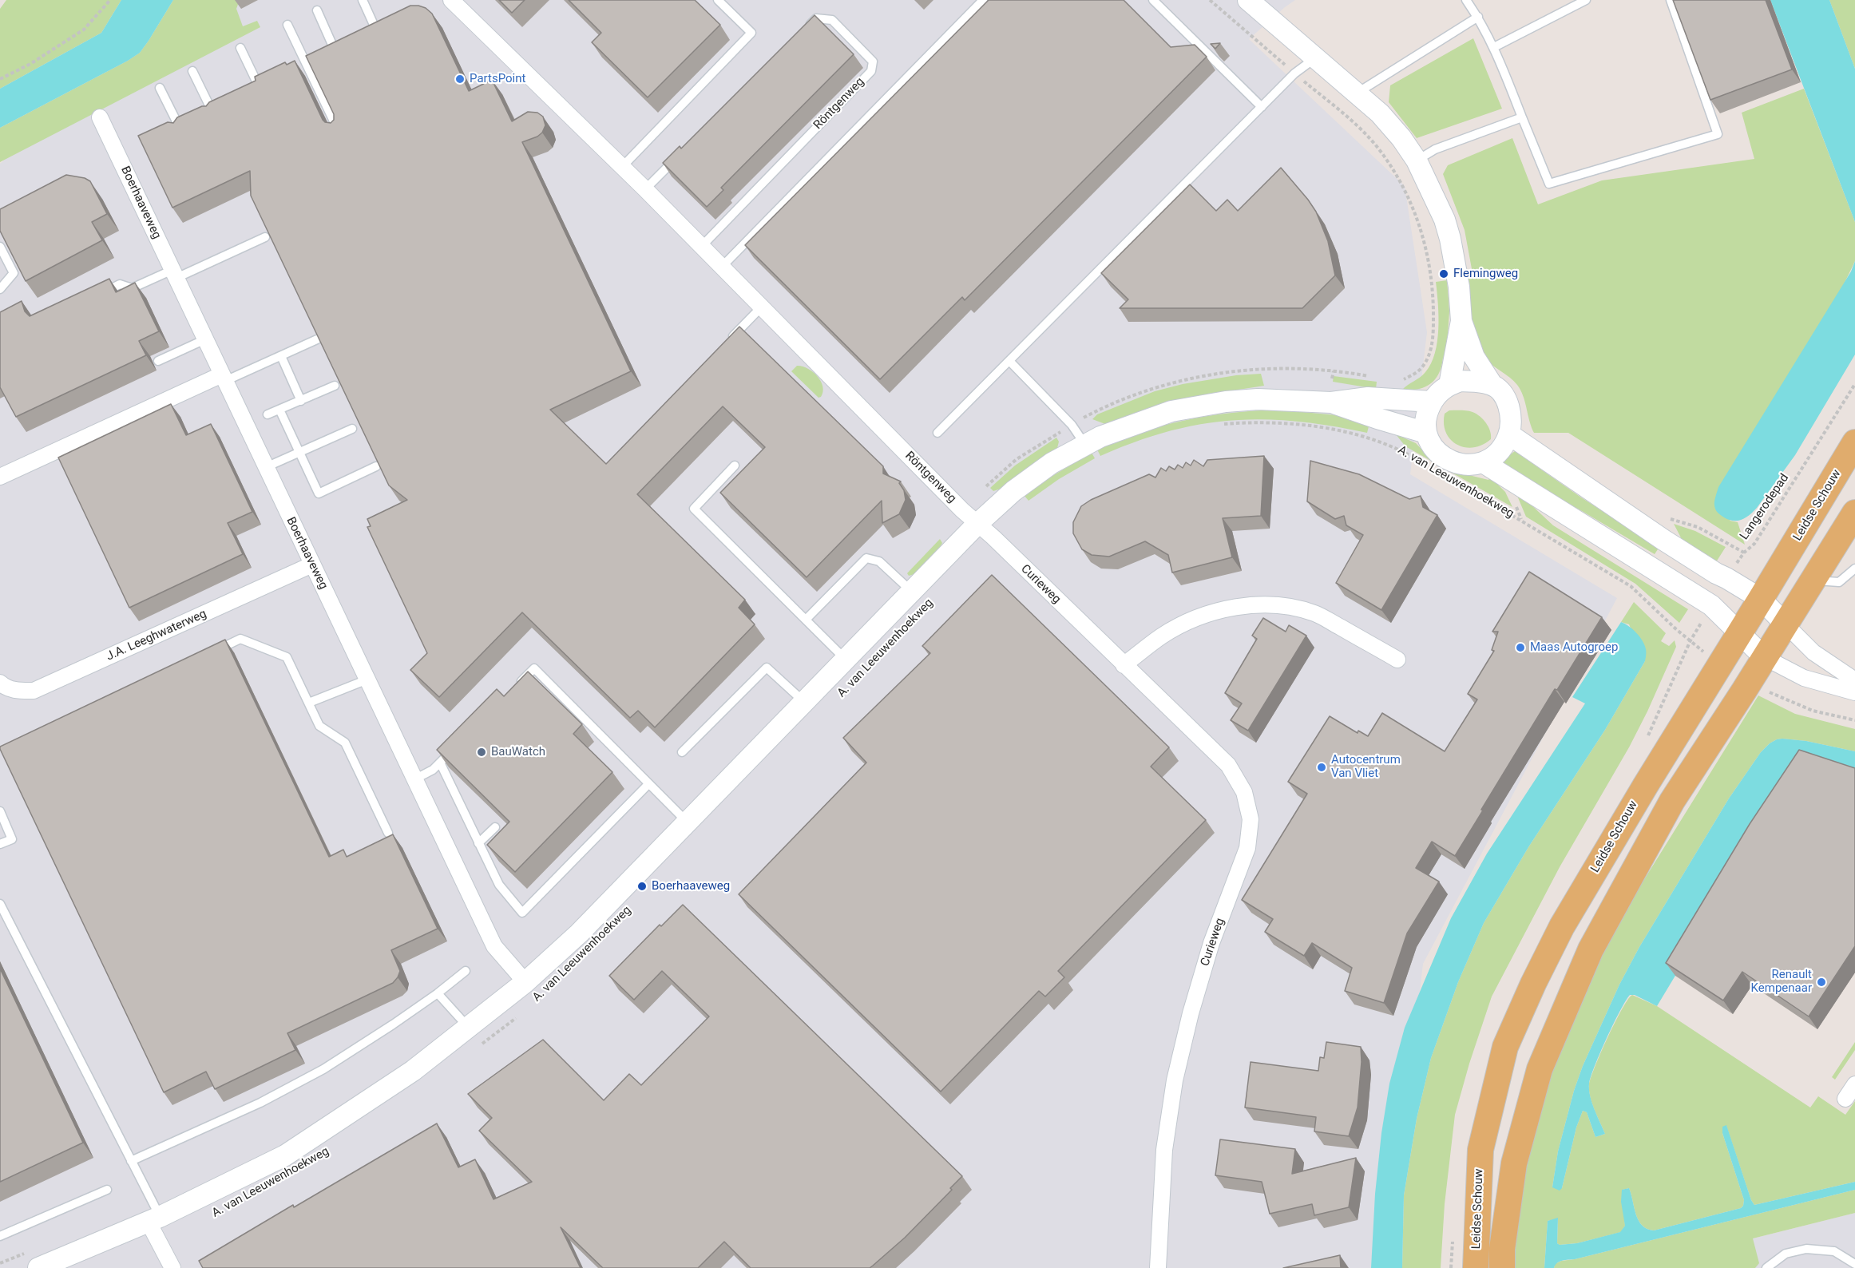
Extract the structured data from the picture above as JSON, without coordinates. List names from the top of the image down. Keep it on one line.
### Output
{"streets":{"main road":["Leidse Schouw"],"street":["Röntgenweg","Boerhaaveweg","A. van Leeuwenhoekweg","Curieweg","J.A. Leeghwaterweg"],"path":["Langerodepad"]},"crossings":[["Röntgenweg","A. van Leeuwenhoekweg"],["Röntgenweg","Curieweg"],["Boerhaaveweg","A. van Leeuwenhoekweg"],["Boerhaaveweg","J.A. Leeghwaterweg"],["A. van Leeuwenhoekweg","Curieweg"]],"places":["PartsPoint","Flemingweg","Maas Autogroep","BauWatch","Autocentrum Van Vliet","Boerhaaveweg","Renault Kempenaar"]}
